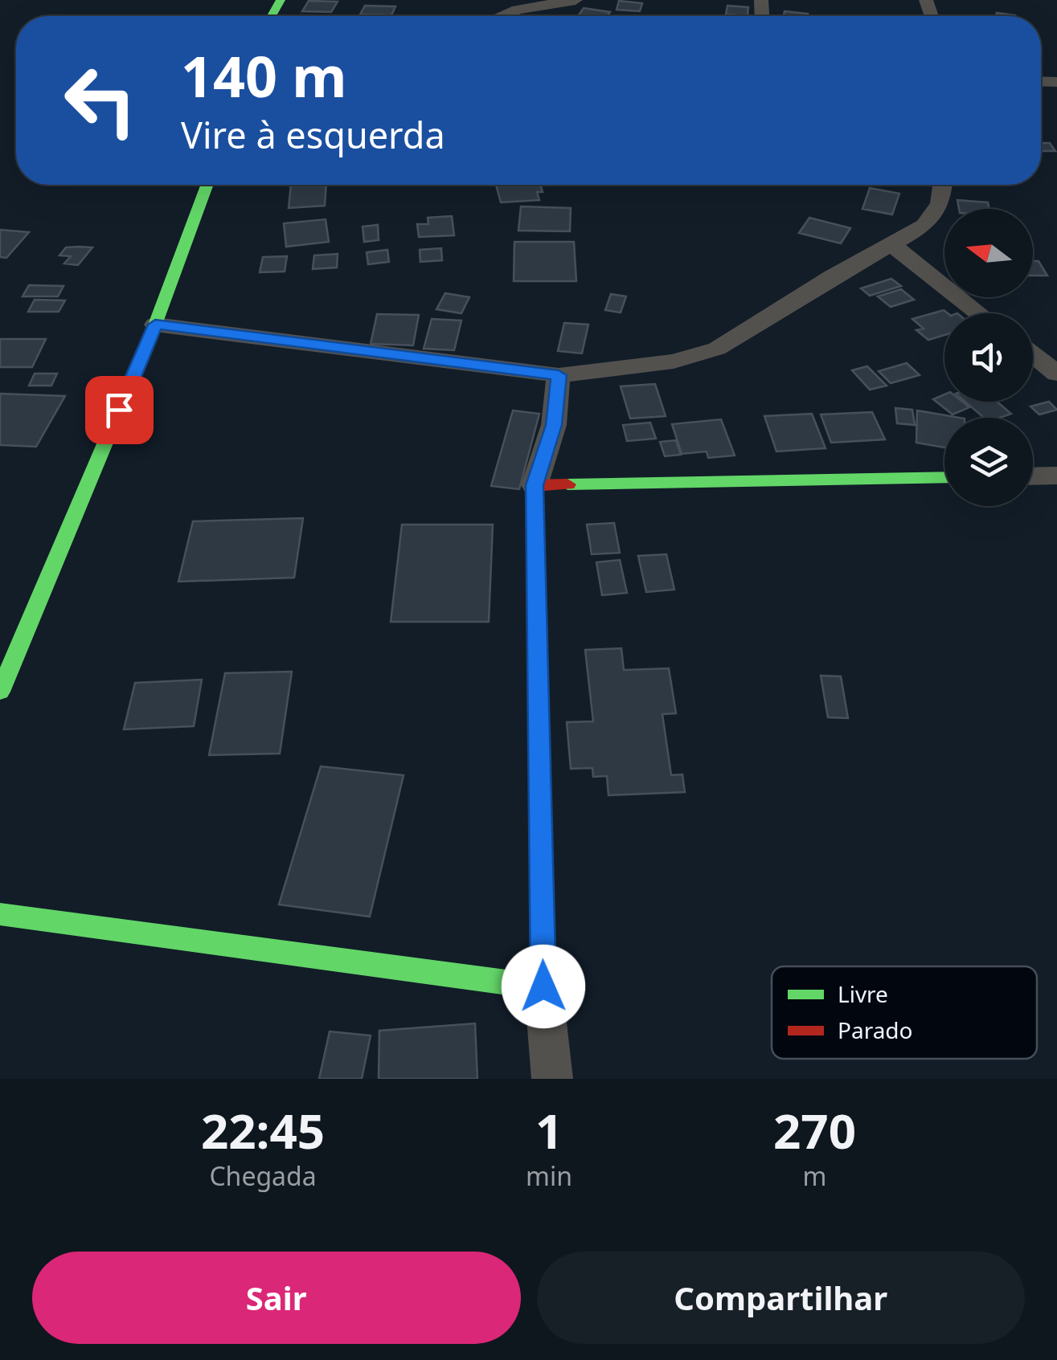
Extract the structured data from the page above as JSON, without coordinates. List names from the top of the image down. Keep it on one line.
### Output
{"legend":["Livre","Parado"],"north":"left","page":{"turn":["140 m","Vire à esquerda"],"eta":["22:45","Chegada","1","min","270","m"],"buttons":["Sair","Compartilhar"]}}
